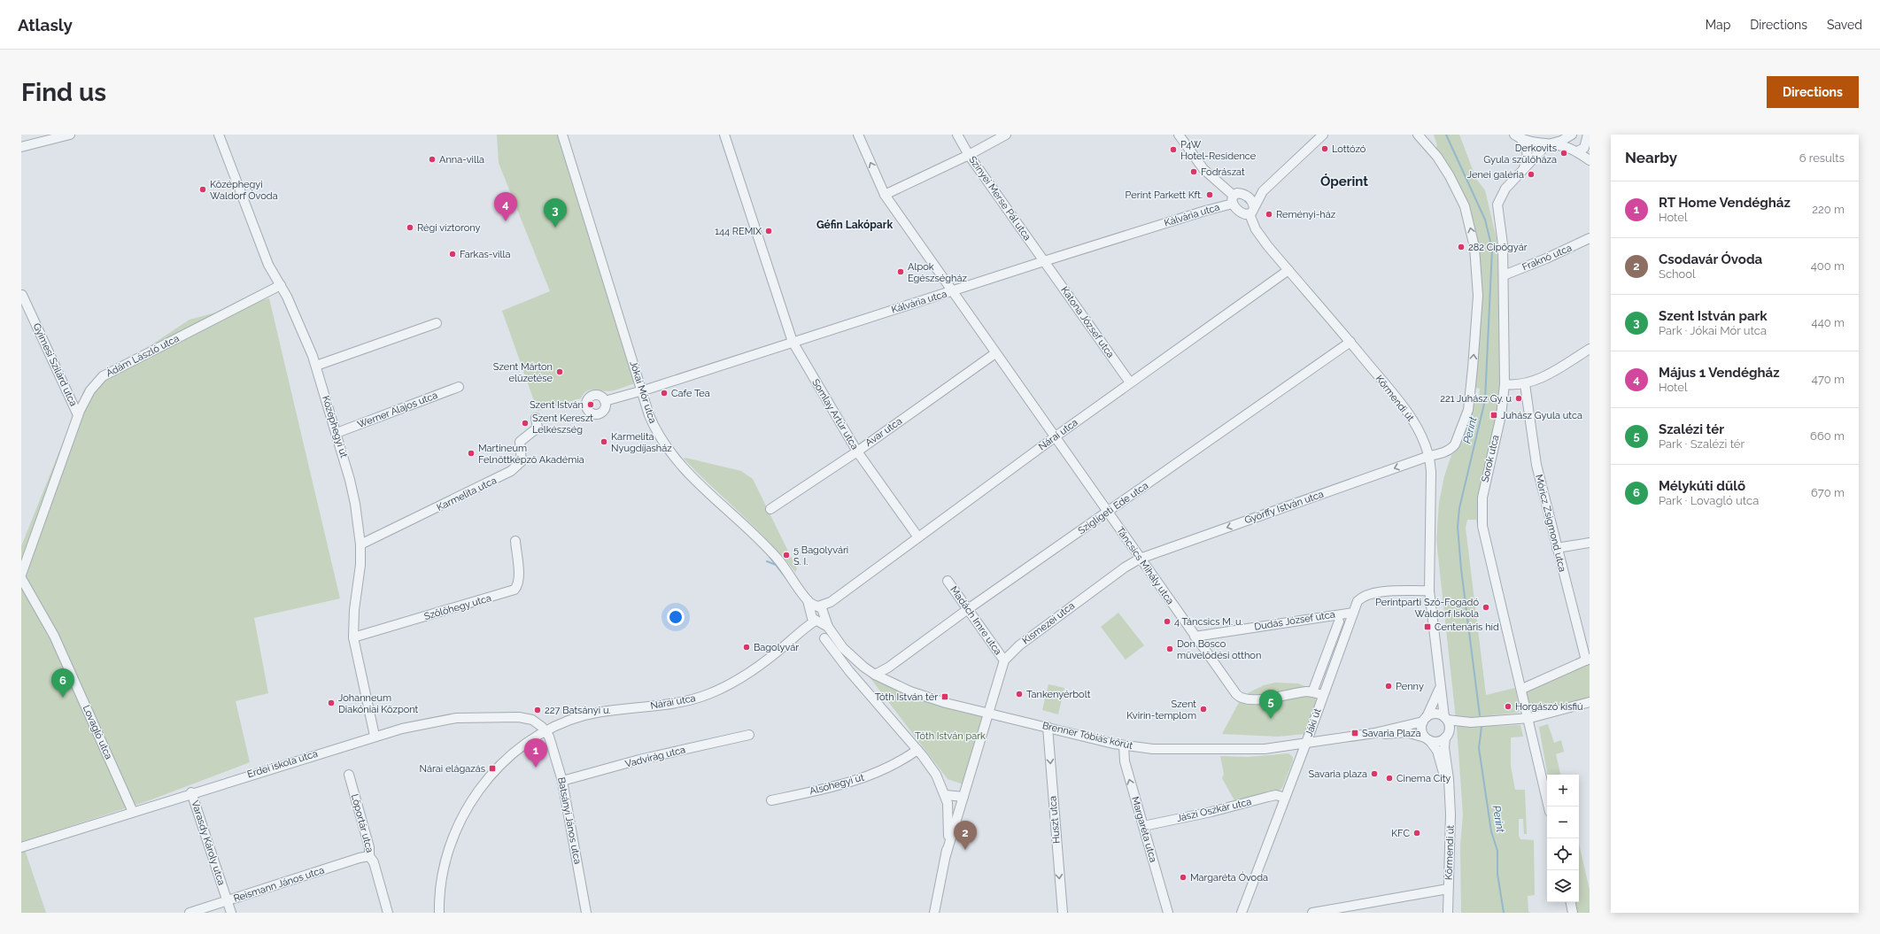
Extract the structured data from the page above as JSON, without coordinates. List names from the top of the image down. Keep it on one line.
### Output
{"streets":{"street":["Szinyei Merse Pál utca","Kálvária utca","Fraknó utca","Katona József utca","Ádám László utca","Gyimesi Szilárd utca","Jókai Mór utca","Körmendi út","Werner Alajos utca","Somlay Artúr utca","Középhegyi út","Avar utca","Nárai utca","Sorok utca","Karmelita utca","Győrffy István utca","Szigligeti Ede utca","Móricz Zsigmond utca","Táncsics Mihály utca","Szőlőhegy utca","Madách Imre utca","Dudás József utca","Kismezei utca","Jáki út","Lovagló utca","Brenner Tóbiás körút","Vadvirág utca","Erdei iskola utca","Alsóhegyi út","Jászi Oszkár utca","Huszt utca","Batsányi János utca","Lőportár utca","Margaréta utca","Varasdy Károly utca","Reismann János utca"]},"crossings":[["Szinyei Merse Pál utca","Kálvária utca"],["Szinyei Merse Pál utca","Katona József utca"],["Kálvária utca","Katona József utca"],["Kálvária utca","Jókai Mór utca"],["Kálvária utca","Somlay Artúr utca"],["Kálvária utca","Táncsics Mihály utca"],["Fraknó utca","Sorok utca"],["Katona József utca","Nárai utca"],["Ádám László utca","Gyimesi Szilárd utca"],["Ádám László utca","Középhegyi út"],["Jókai Mór utca","Nárai utca"],["Jókai Mór utca","Brenner Tóbiás körút"],["Körmendi út","Nárai utca"],["Körmendi út","Győrffy István utca"],["Körmendi út","Szigligeti Ede utca"],["Körmendi út","Jáki út"],["Körmendi út","Brenner Tóbiás körút"],["Werner Alajos utca","Középhegyi út"],["Somlay Artúr utca","Avar utca"],["Somlay Artúr utca","Nárai utca"],["Középhegyi út","Karmelita utca"],["Középhegyi út","Szőlőhegy utca"],["Középhegyi út","Erdei iskola utca"],["Avar utca","Táncsics Mihály utca"],["Nárai utca","Táncsics Mihály utca"],["Nárai utca","Brenner Tóbiás körút"],["Nárai utca","Erdei iskola utca"],["Nárai utca","Batsányi János utca"],["Győrffy István utca","Táncsics Mihály utca"],["Győrffy István utca","Kismezei utca"],["Szigligeti Ede utca","Táncsics Mihály utca"],["Szigligeti Ede utca","Madách Imre utca"],["Szigligeti Ede utca","Brenner Tóbiás körút"],["Táncsics Mihály utca","Dudás József utca"],["Táncsics Mihály utca","Kismezei utca"],["Madách Imre utca","Kismezei utca"],["Dudás József utca","Jáki út"],["Kismezei utca","Brenner Tóbiás körút"],["Jáki út","Brenner Tóbiás körút"],["Jáki út","Jászi Oszkár utca"],["Lovagló utca","Erdei iskola utca"],["Brenner Tóbiás körút","Huszt utca"],["Brenner Tóbiás körút","Margaréta utca"],["Vadvirág utca","Batsányi János utca"],["Erdei iskola utca","Batsányi János utca"],["Erdei iskola utca","Varasdy Károly utca"],["Jászi Oszkár utca","Margaréta utca"],["Lőportár utca","Reismann János utca"],["Varasdy Károly utca","Reismann János utca"]],"one_way":["Huszt utca","Margaréta utca"],"districts":["Óperint","Géfin Lakópark"],"water":["Perint"],"parks":["Tóth István park"],"places":{"other":["Lottózó","P4W Hotel-Residence","Derkovits Gyula szülőháza","Anna-villa","Fodrászat","Jenei galéria","Középhegyi Waldorf Óvoda","Perint Parkett Kft.","Reményi-ház","Régi víztorony","144 REMIX","282 Cipőgyár","Farkas-villa","Alpok Egészségház","Szent Márton elűzetése","Cafe Tea","221 Juhász Gy. u","Szent István","Szent Kereszt Lelkészség","Karmelita Nyugdíjasház","Martineum Felnőttképző Akadémia","5 Bagolyvári S. I.","Perintparti Szó-Fogadó Waldorf Iskola","4 Táncsics M. u.","Bagolyvár","Don Bosco művelődési otthon","Penny","Tankenyérbolt","Johanneum Diakóniai Központ","Horgászó kisfiú","Szent Kvirin-templom","227 Batsányi u.","Savaria plaza","Cinema City","KFC","Margaréta Óvoda"],"transit":["Juhász Gyula utca","Centenáris híd","Tóth István tér","Savaria Plaza","Nárai elágazás"]},"page":{"header":"Atlasly","nav":["Map","Directions","Saved"],"buttons":"Directions","title":"Find us","heading":["Nearby","6 results"],"list":[{"mark":"1","name":"RT Home Vendégház","note":"Hotel","value":"220 m"},{"mark":"2","name":"Csodavár Óvoda","note":"School","value":"400 m"},{"mark":"3","name":"Szent István park","note":"Park · Jókai Mór utca","value":"440 m"},{"mark":"4","name":"Május 1 Vendégház","note":"Hotel","value":"470 m"},{"mark":"5","name":"Szalézi tér","note":"Park · Szalézi tér","value":"660 m"},{"mark":"6","name":"Mélykúti dűlő","note":"Park · Lovagló utca","value":"670 m"}],"pins":["4","3","6","5","1","2"],"map_buttons":["+","−"]}}
